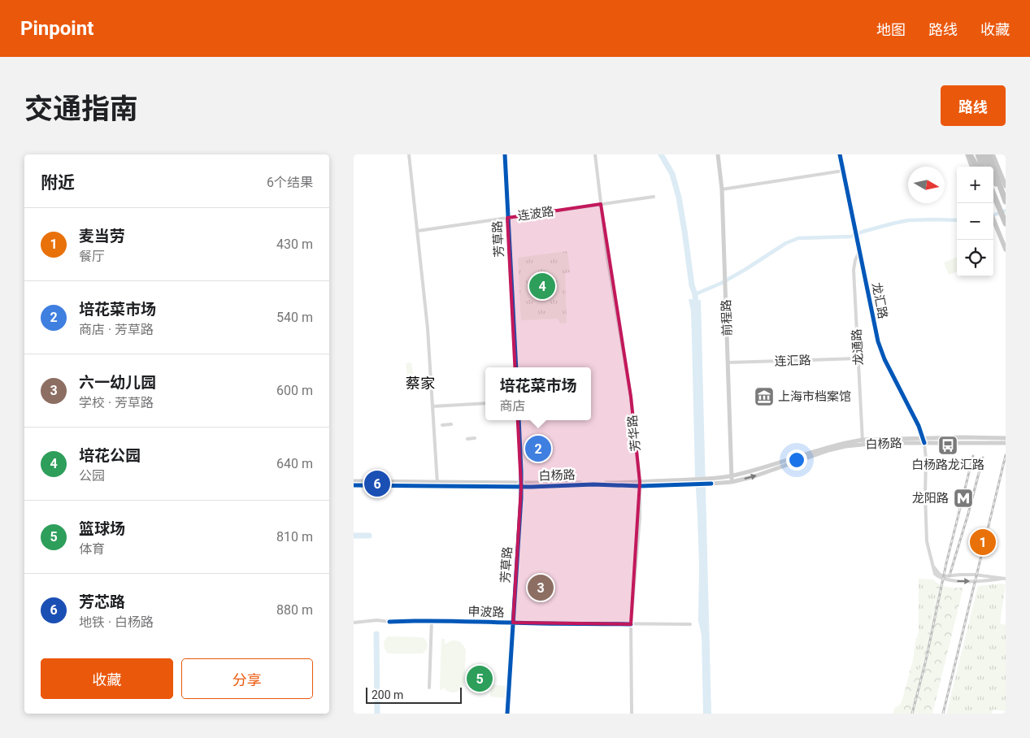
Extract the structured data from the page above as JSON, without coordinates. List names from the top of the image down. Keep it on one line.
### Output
{"streets":{"main road":["前程路","白杨路"],"street":["连波路","芳草路","龙汇路","龙通路","连汇路","芳华路","申波路"]},"crossings":[["连波路","芳草路"],["连波路","芳华路"],["芳草路","白杨路"],["芳草路","申波路"],["龙汇路","龙通路"],["龙汇路","白杨路"],["前程路","连汇路"],["前程路","白杨路"],["龙通路","连汇路"],["龙通路","白杨路"],["芳华路","白杨路"],["芳华路","申波路"]],"districts":["蔡家"],"places":{"museum":["上海市档案馆"],"bus stop":["白杨路龙汇路"],"metro station":["龙阳路"]},"scale_bar":"200 m","north":"right","page":{"header":"Pinpoint","nav":["地图","路线","收藏"],"title":"交通指南","buttons":["路线",["收藏","分享"]],"heading":["附近","6个结果"],"map_buttons":["+","−"],"list":[{"mark":"1","name":"麦当劳","note":"餐厅","value":"430 m"},{"mark":"2","name":"培花菜市场","note":"商店 · 芳草路","value":"540 m"},{"mark":"3","name":"六一幼儿园","note":"学校 · 芳草路","value":"600 m"},{"mark":"4","name":"培花公园","note":"公园","value":"640 m"},{"mark":"5","name":"篮球场","note":"体育","value":"810 m"},{"mark":"6","name":"芳芯路","note":"地铁 · 白杨路","value":"880 m"}],"pins":["4","2","6","1","3","5"],"popup":["培花菜市场","商店"],"scale":"200 m"}}
